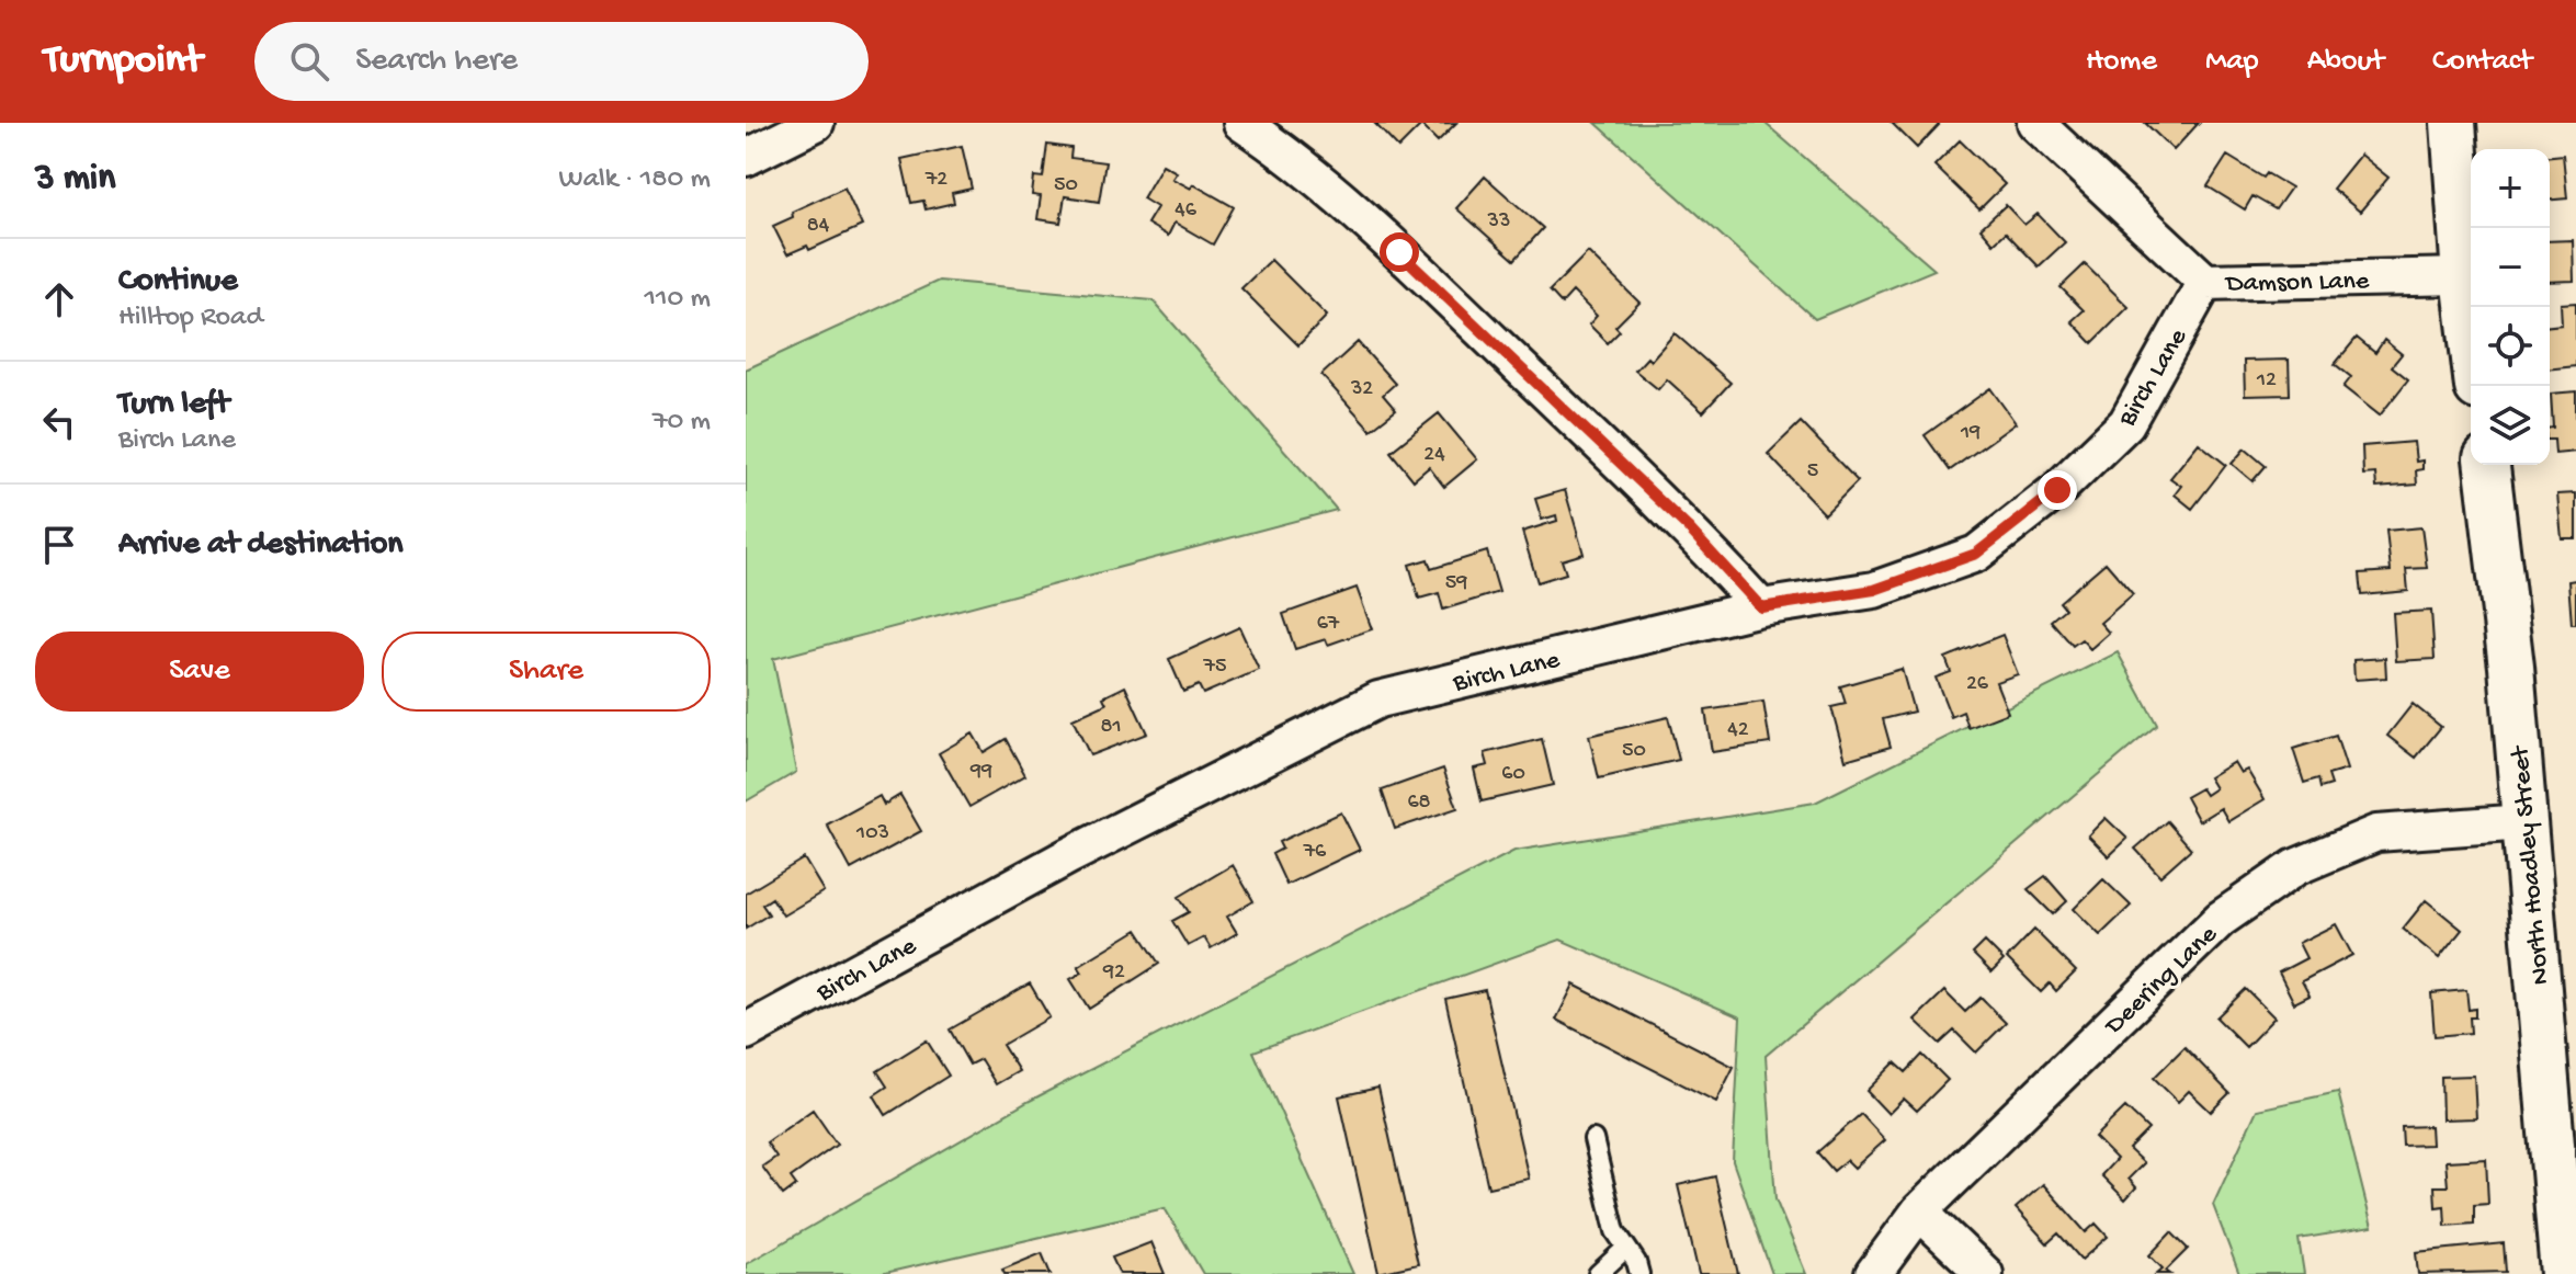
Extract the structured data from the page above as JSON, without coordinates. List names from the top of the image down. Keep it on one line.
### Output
{"streets":{"street":["Damson Lane","Birch Lane","North Hoadley Street","Deering Lane"]},"crossings":[["Damson Lane","Birch Lane"],["North Hoadley Street","Deering Lane"]],"house_numbers":["72","50","46","33","84","12","32","19","24","5","59","67","75","26","81","42","50","99","60","68","103","76","92"],"page":{"header":"Turnpoint","search":"Search here","nav":["Home","Map","About","Contact"],"heading":["3 min","Walk · 180 m"],"map_buttons":["+","−"],"list":[["Continue","Hilltop Road","110 m"],["Turn left","Birch Lane","70 m"],"Arrive at destination"],"buttons":["Save","Share"]}}
